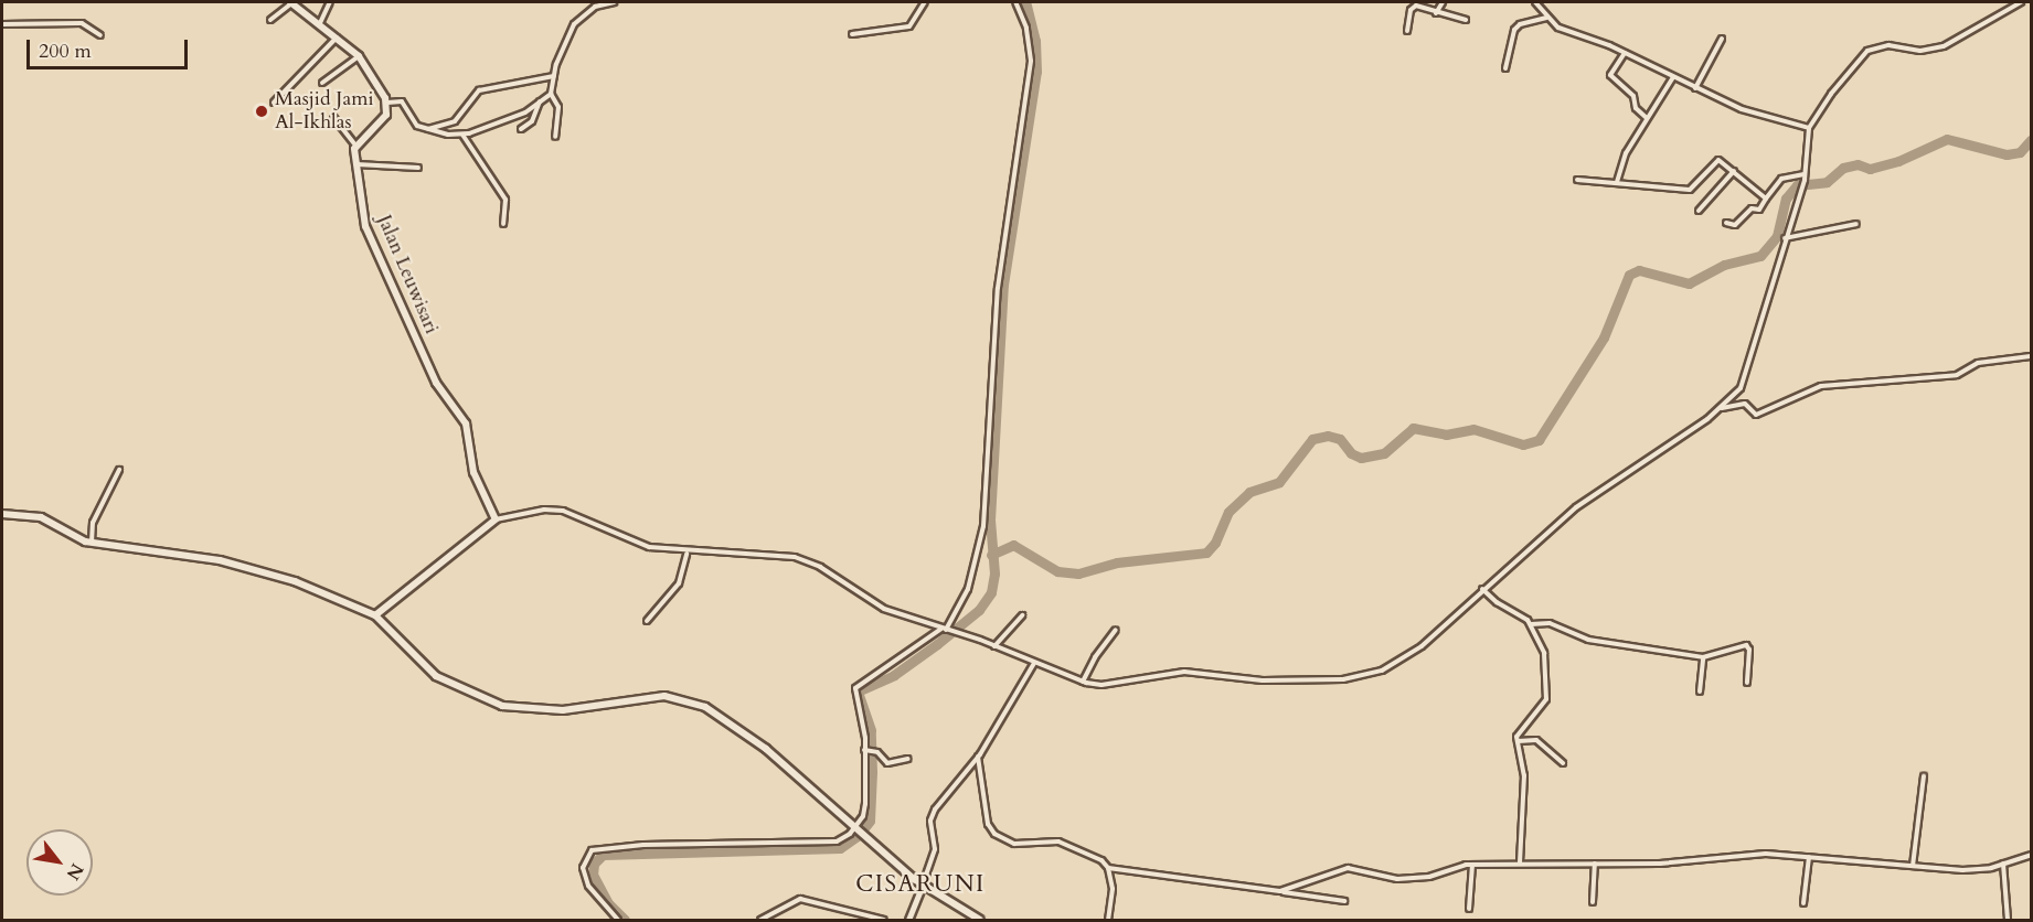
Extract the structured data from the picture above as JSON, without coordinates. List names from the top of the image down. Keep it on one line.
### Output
{"streets":{"main road":["Jalan Leuwisari"]},"districts":["CISARUNI"],"places":["Masjid Jami Al-Ikhlas"],"scale_bar":"200 m","north":"bottom right"}
